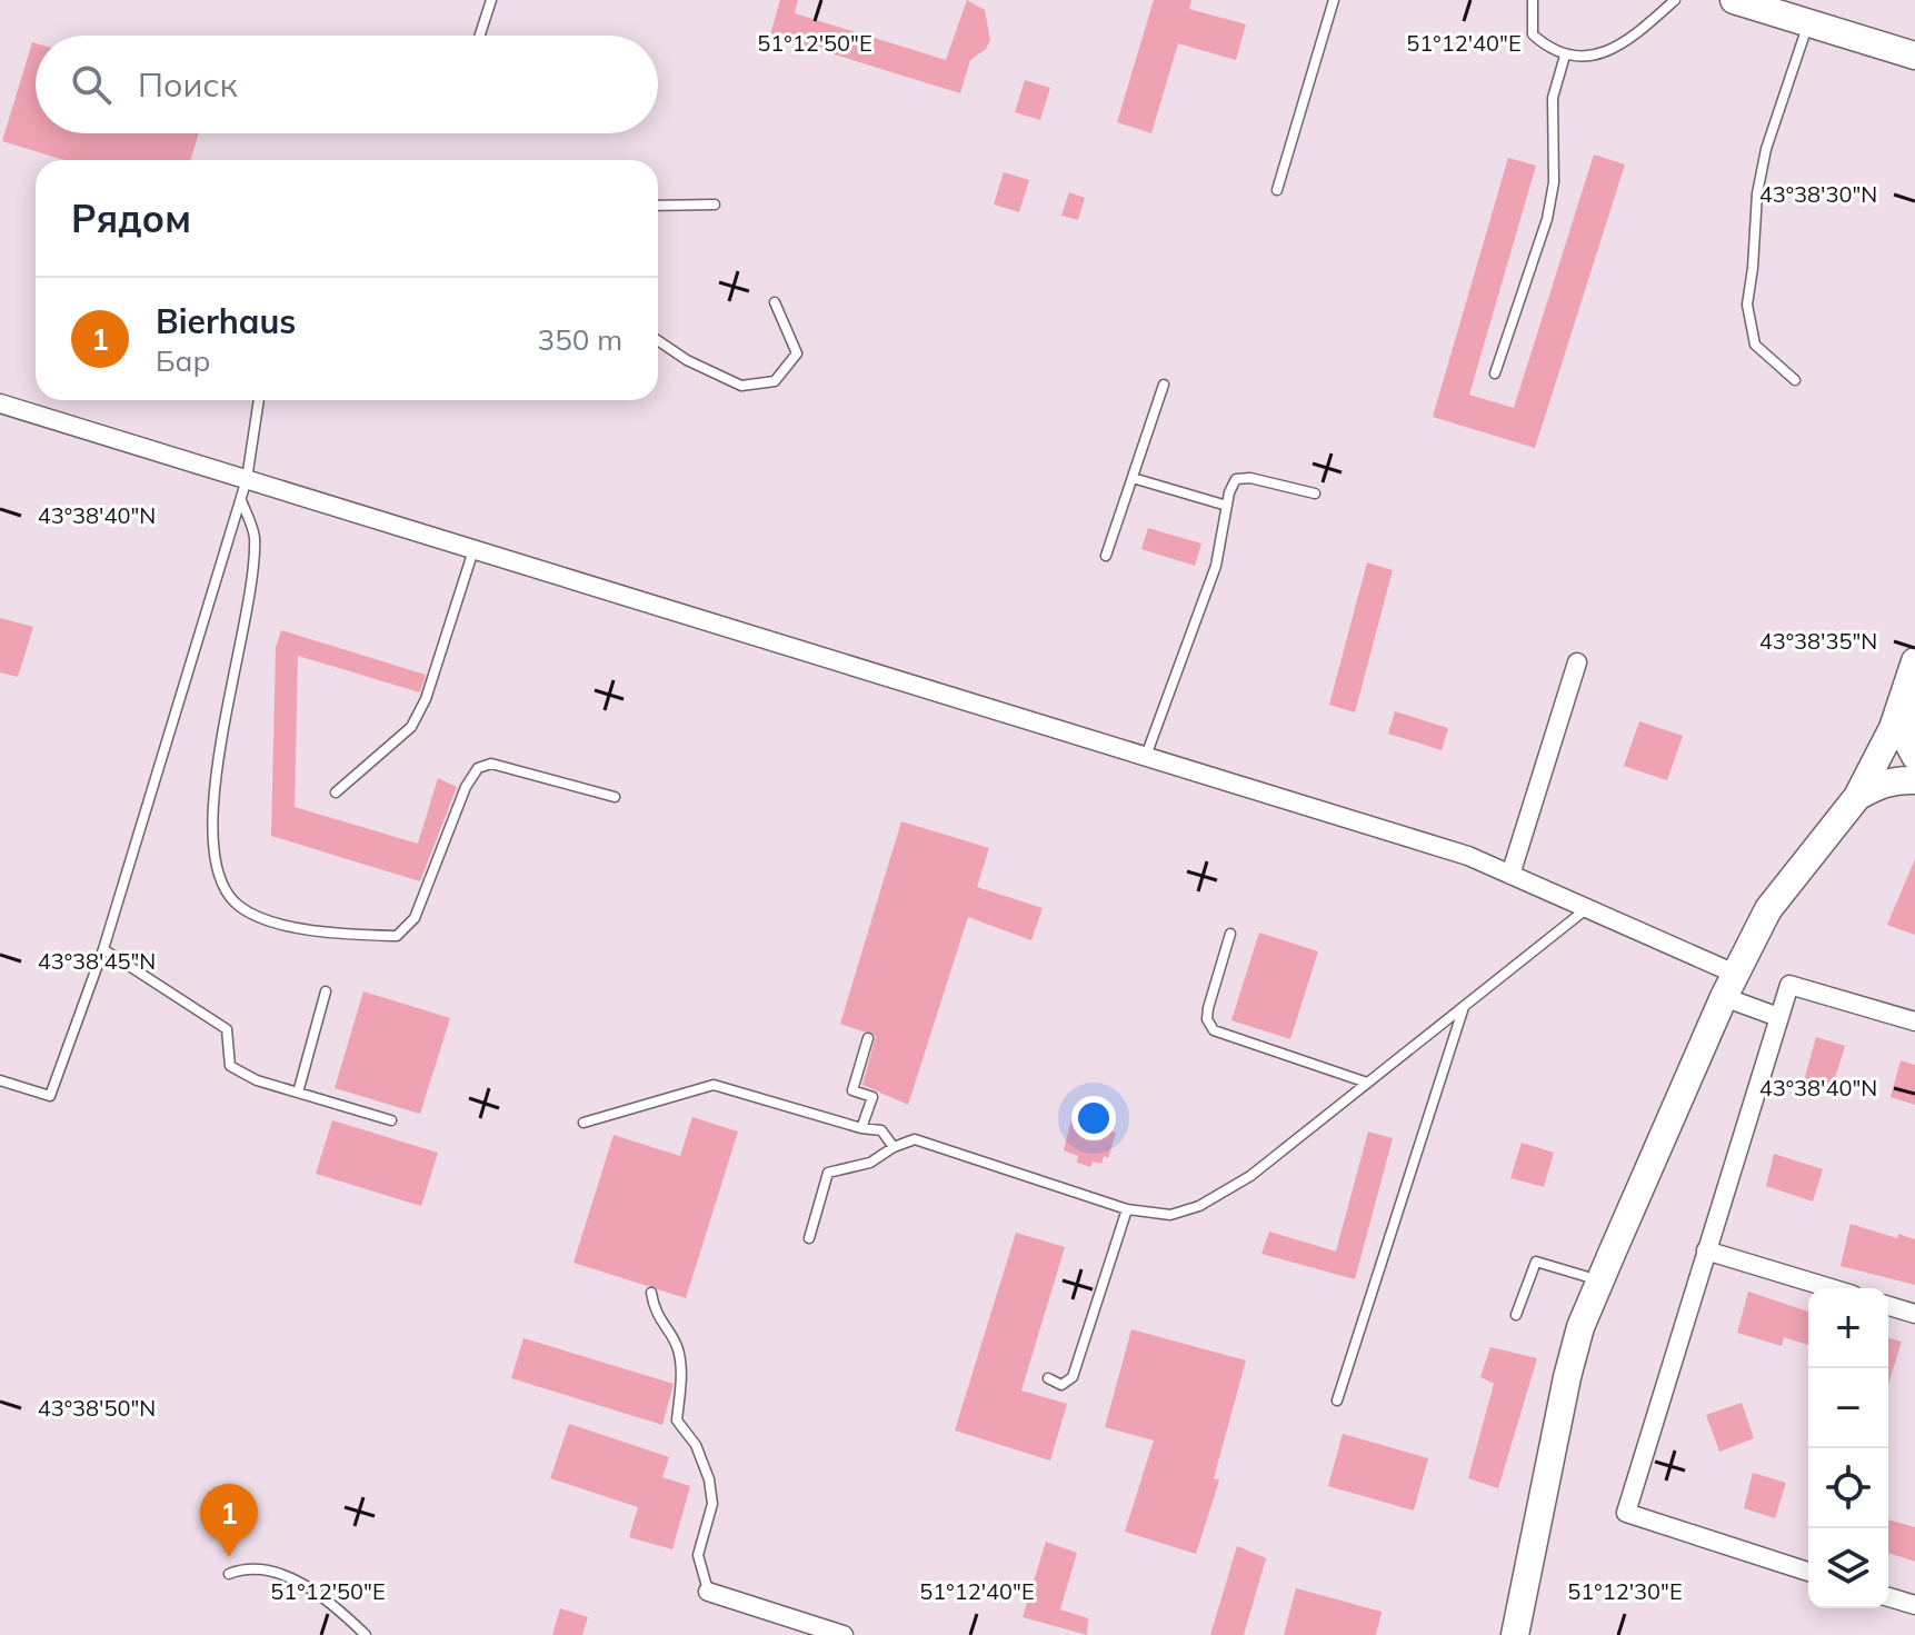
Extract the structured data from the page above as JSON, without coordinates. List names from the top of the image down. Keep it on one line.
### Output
{"page":{"search":"Поиск","heading":"Рядом","list":[{"mark":"1","name":"Bierhaus","note":"Бар","value":"350 m"}],"map_buttons":["+","−"],"pins":"1"},"coordinates":["51°12'50\"E","51°12'40\"E","43°38'30\"N","43°38'40\"N","43°38'35\"N","43°38'45\"N","43°38'50\"N","51°12'30\"E"]}
